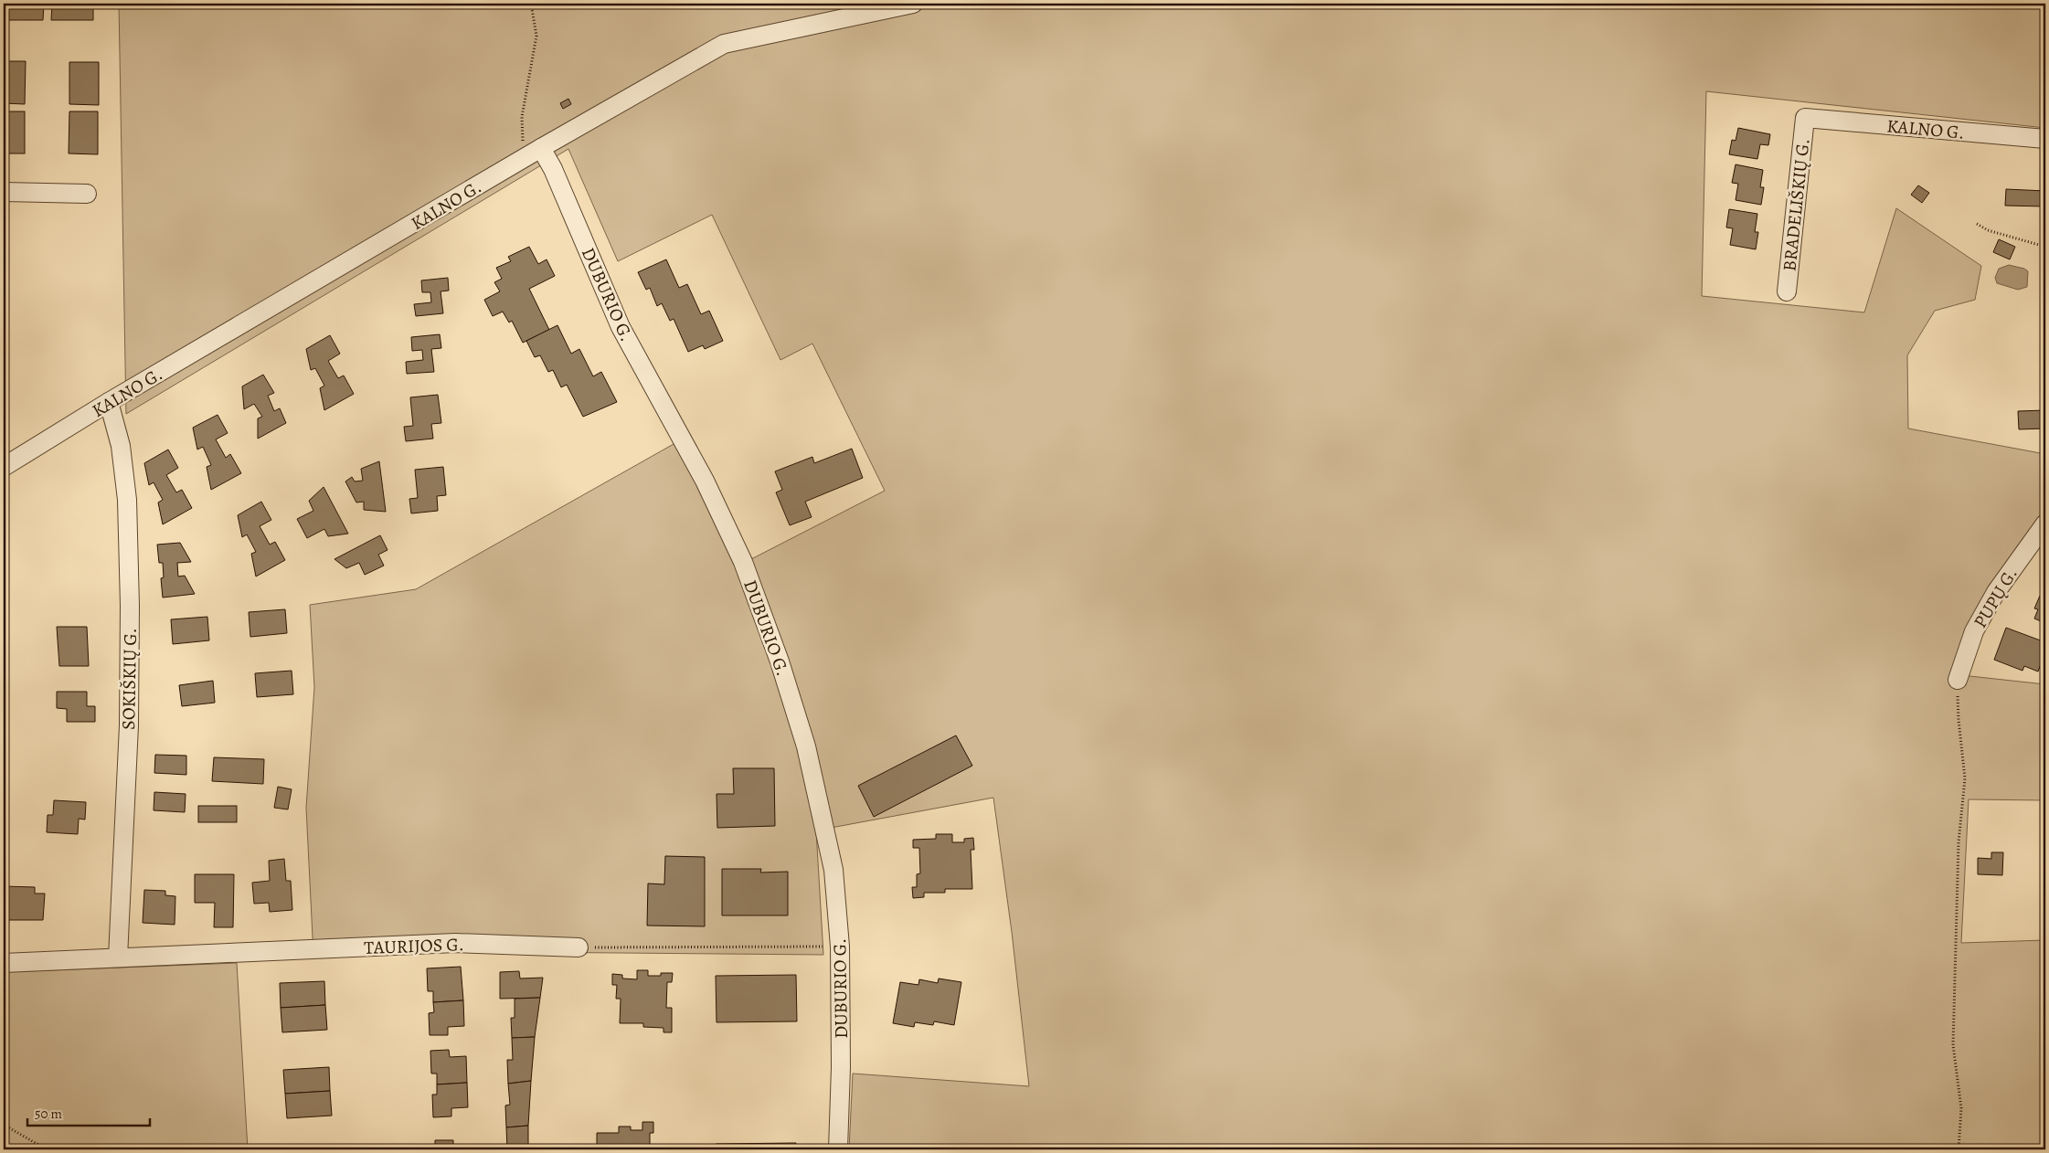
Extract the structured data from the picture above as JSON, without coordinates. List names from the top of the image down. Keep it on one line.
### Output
{"streets":{"street":["KALNO G.","BRADELIŠKIŲ G.","DUBURIO G.","PUPŲ G.","SOKIŠKIŲ G.","TAURIJOS G."]},"crossings":[["KALNO G.","BRADELIŠKIŲ G."],["KALNO G.","DUBURIO G."],["KALNO G.","SOKIŠKIŲ G."],["SOKIŠKIŲ G.","TAURIJOS G."]],"scale_bar":"50 m"}
